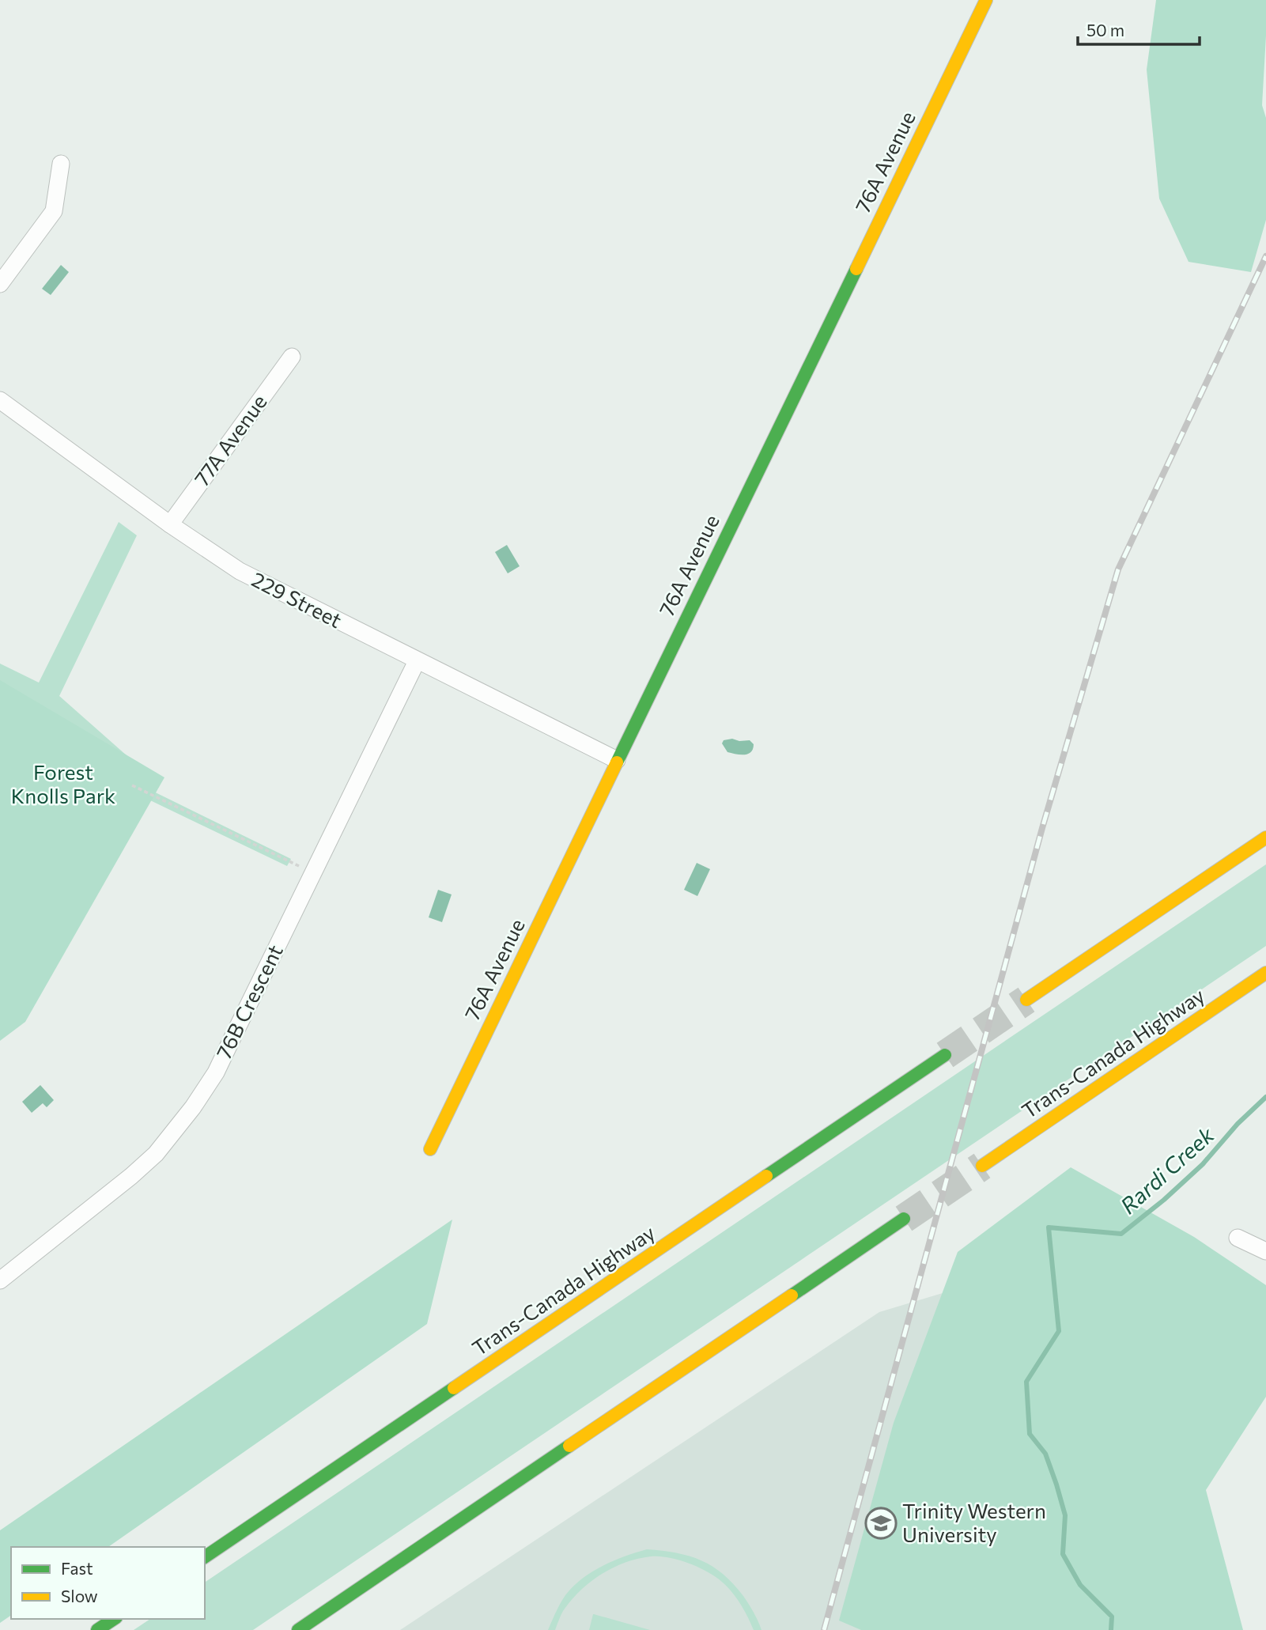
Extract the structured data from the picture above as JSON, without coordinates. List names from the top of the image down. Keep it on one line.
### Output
{"streets":{"main road":["76A Avenue","Trans-Canada Highway"],"street":["77A Avenue","229 Street","76B Crescent"]},"crossings":[["76A Avenue","229 Street"],["77A Avenue","229 Street"],["229 Street","76B Crescent"]],"water":["Rardi Creek"],"parks":["Forest Knolls Park"],"places":{"school or university":["Trinity Western University"]},"legend":["Fast","Slow"],"scale_bar":"50 m"}
